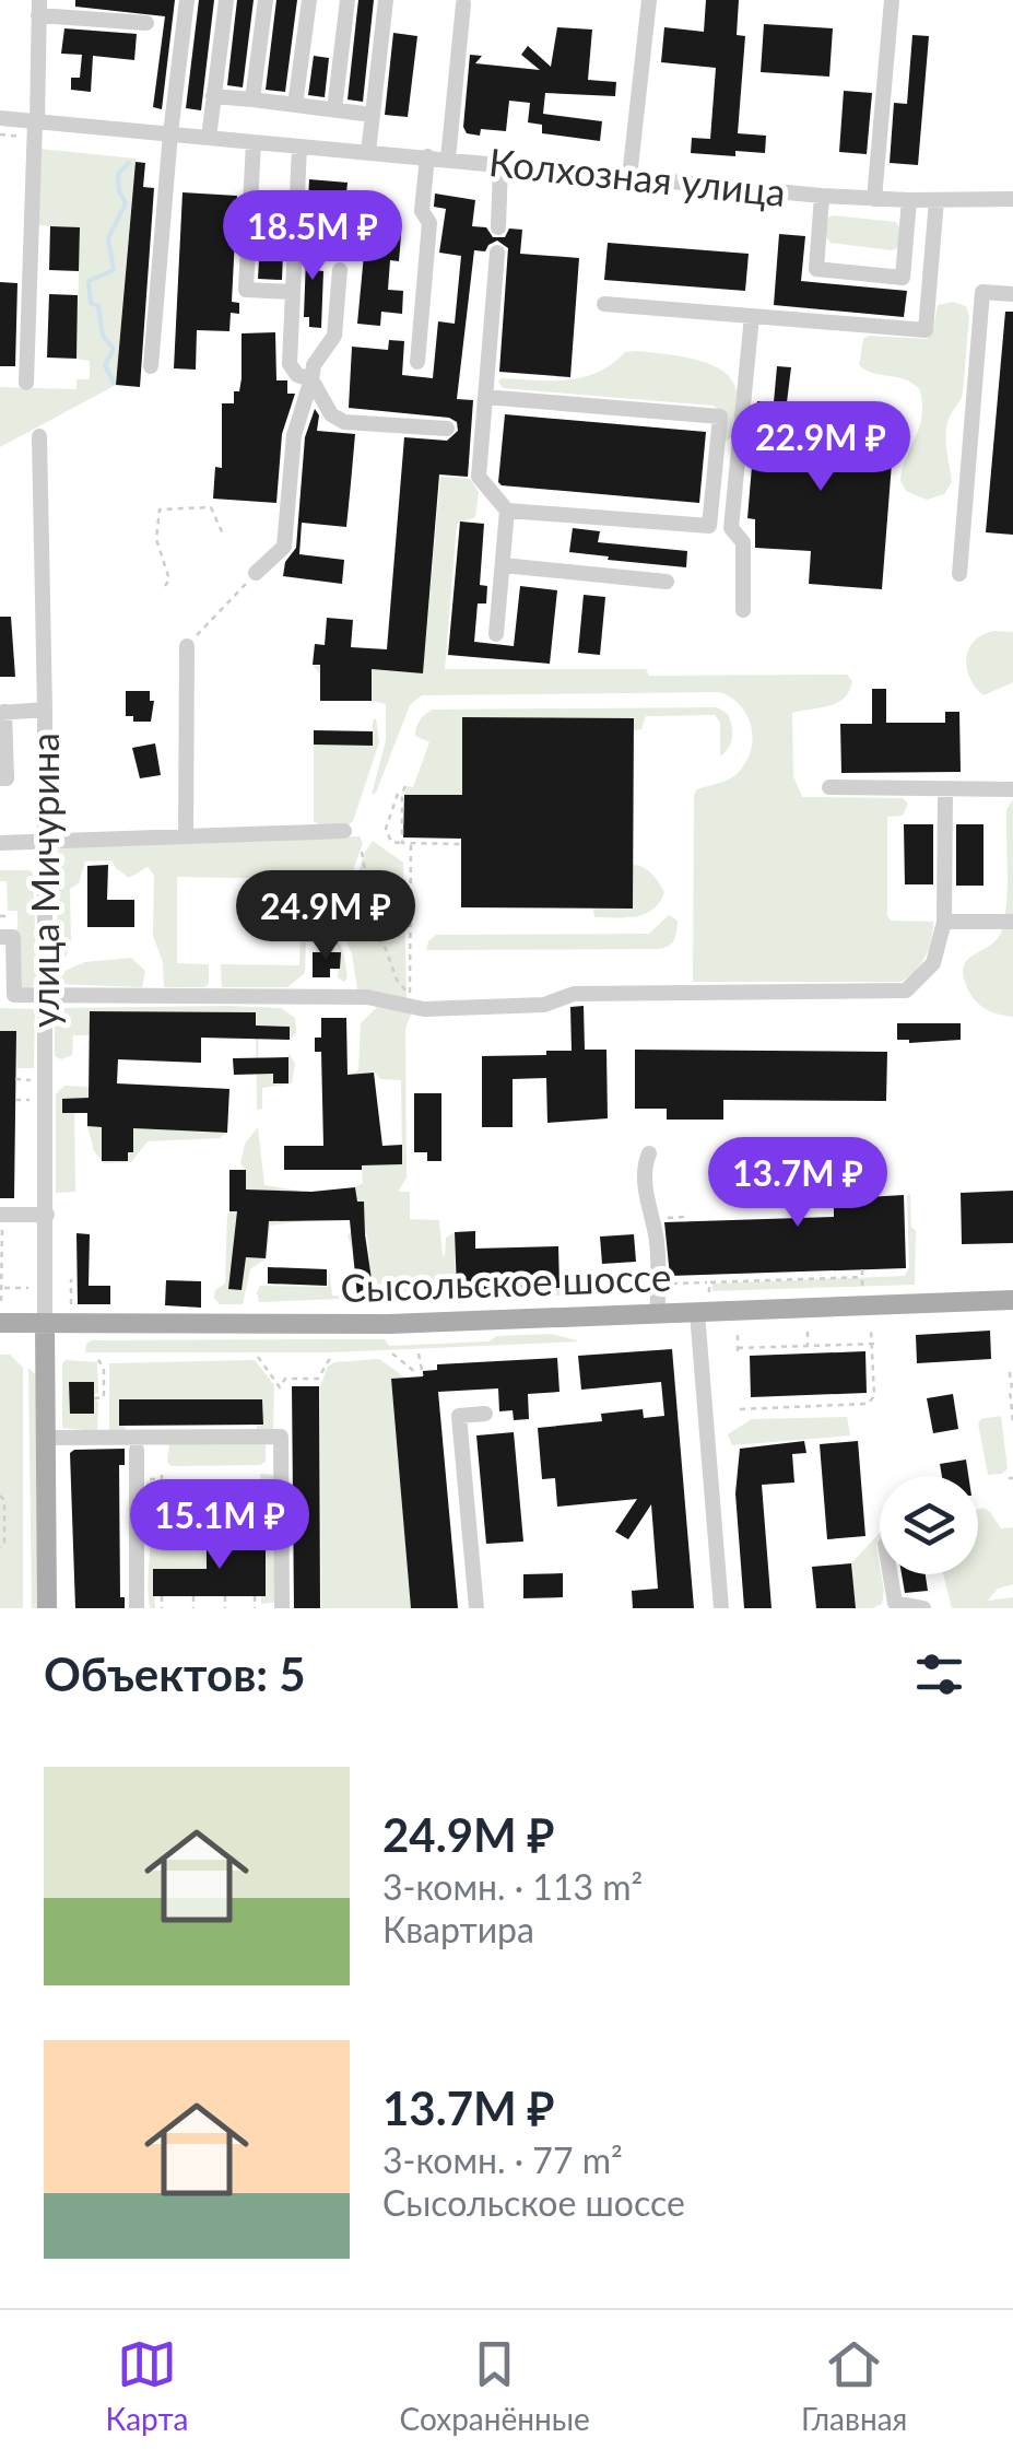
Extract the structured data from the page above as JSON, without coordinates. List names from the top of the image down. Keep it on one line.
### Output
{"streets":{"main road":["Сысольское шоссе"],"street":["Колхозная улица","улица Мичурина"]},"crossings":[["улица Мичурина","Сысольское шоссе"]],"page":{"price":["18.5M ₽","22.9M ₽","24.9M ₽","13.7M ₽","15.1M ₽"],"heading":"Объектов: 5","list":[{"name":"24.9M ₽","note":"3-комн. · 113 m² · Квартира"},{"name":"13.7M ₽","note":"3-комн. · 77 m² · Сысольское шоссе"}],"tabs":["Карта","Сохранённые","Главная"]}}
